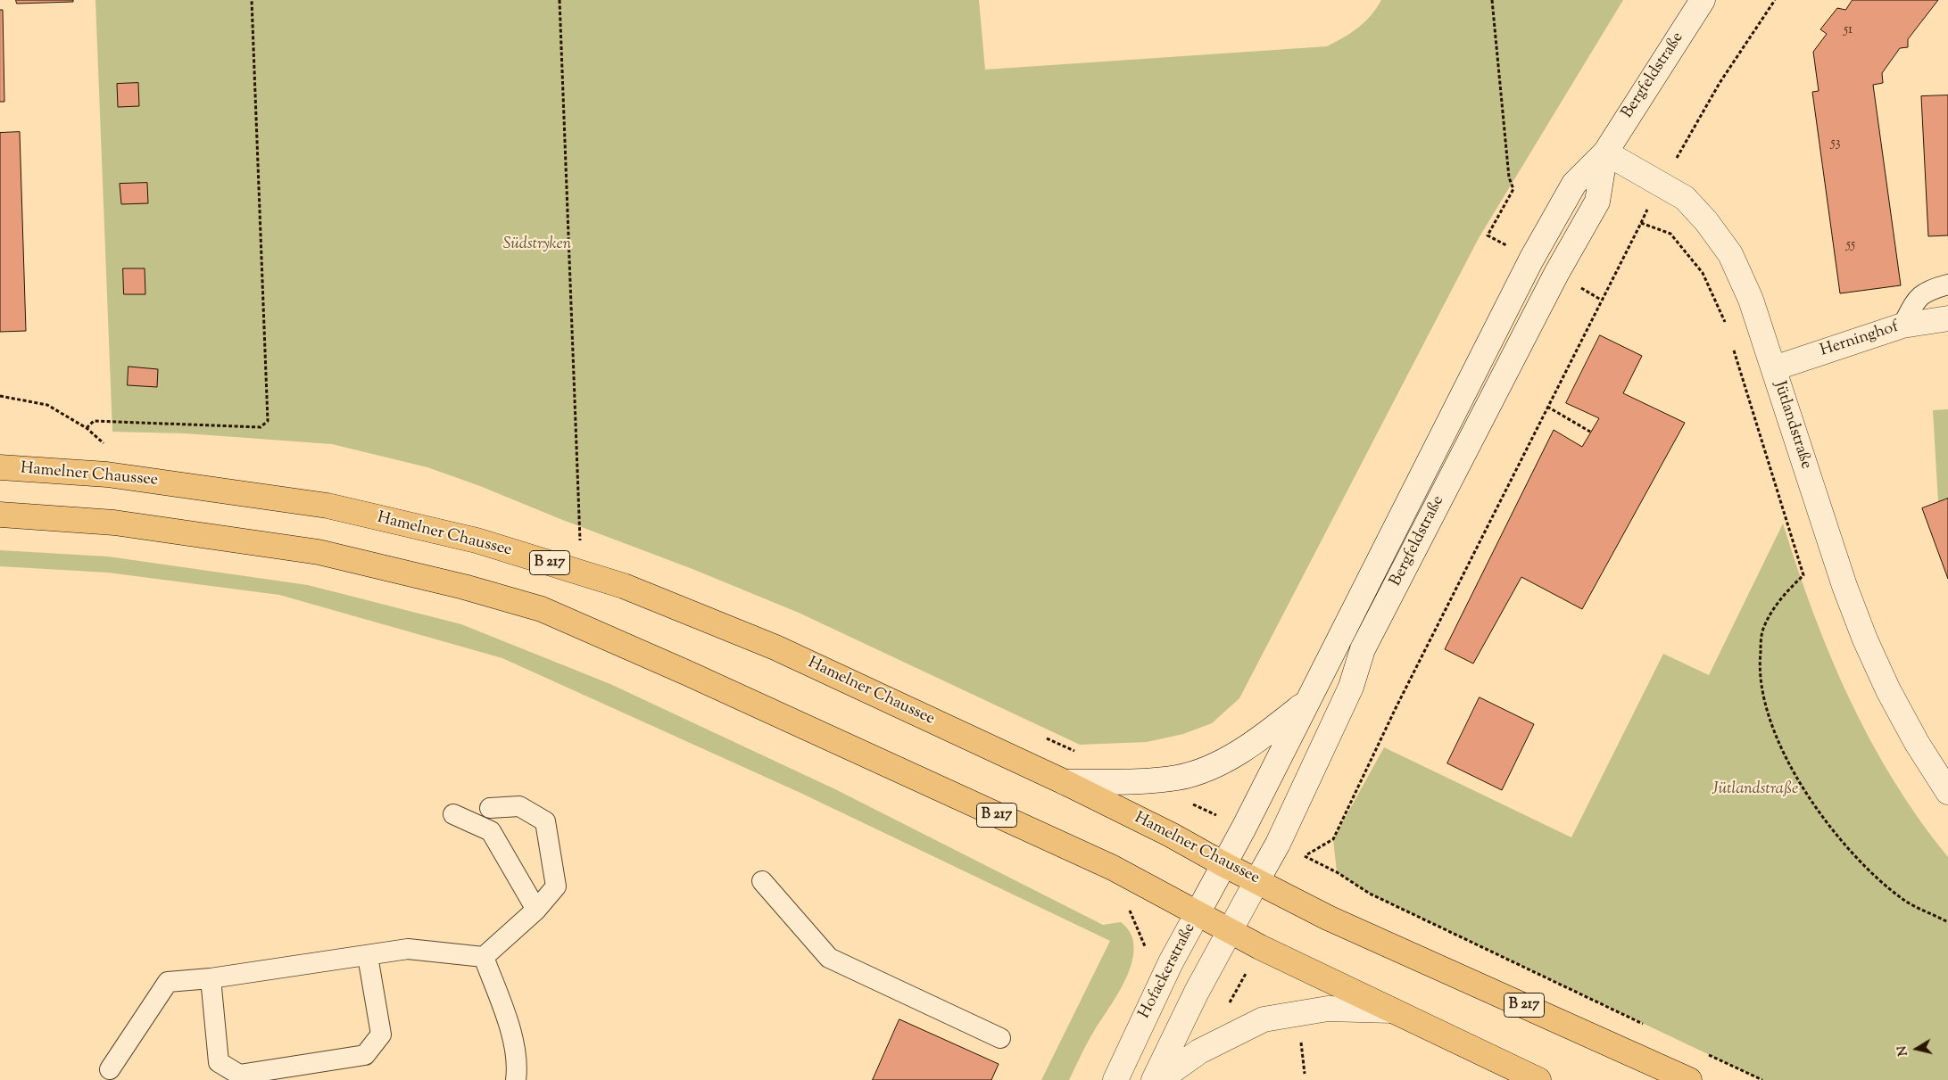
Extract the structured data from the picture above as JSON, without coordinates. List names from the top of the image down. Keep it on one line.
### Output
{"streets":{"main road":["Hamelner Chaussee","B 217"],"street":["Bergfeldstraße","Herninghof","Jütlandstraße","Hofackerstraße"]},"crossings":[["Bergfeldstraße","Jütlandstraße"],["Bergfeldstraße","Hamelner Chaussee"],["Bergfeldstraße","B 217"],["Bergfeldstraße","Hofackerstraße"],["Herninghof","Jütlandstraße"],["Hamelner Chaussee","Hofackerstraße"],["B 217","Hofackerstraße"]],"parks":["Südstryken","Jütlandstraße"],"house_numbers":["51","53","55"],"north":"left"}
